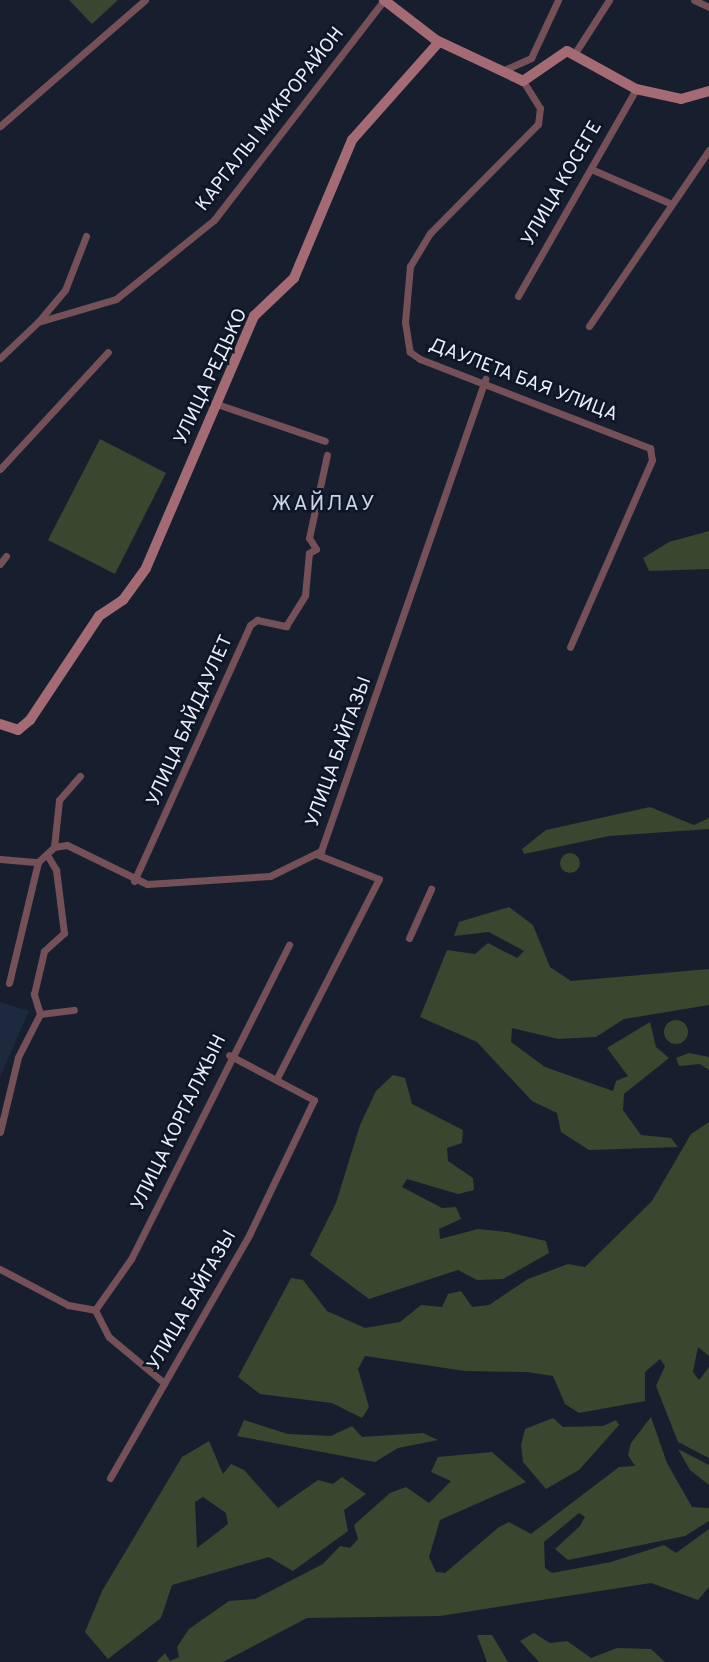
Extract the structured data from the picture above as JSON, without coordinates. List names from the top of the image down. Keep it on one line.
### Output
{"streets":{"street":["КАРГАЛЫ МИКРОРАЙОН","УЛИЦА КОСЕГЕ","УЛИЦА РЕДЬКО","ДАУЛЕТА БАЯ УЛИЦА","УЛИЦА БАЙДАУЛЕТ","УЛИЦА БАЙГАЗЫ","УЛИЦА КОРГАЛЖЫН"]},"crossings":[["ДАУЛЕТА БАЯ УЛИЦА","УЛИЦА БАЙГАЗЫ"],["УЛИЦА БАЙГАЗЫ","УЛИЦА КОРГАЛЖЫН"]],"districts":["ЖАЙЛАУ"]}
